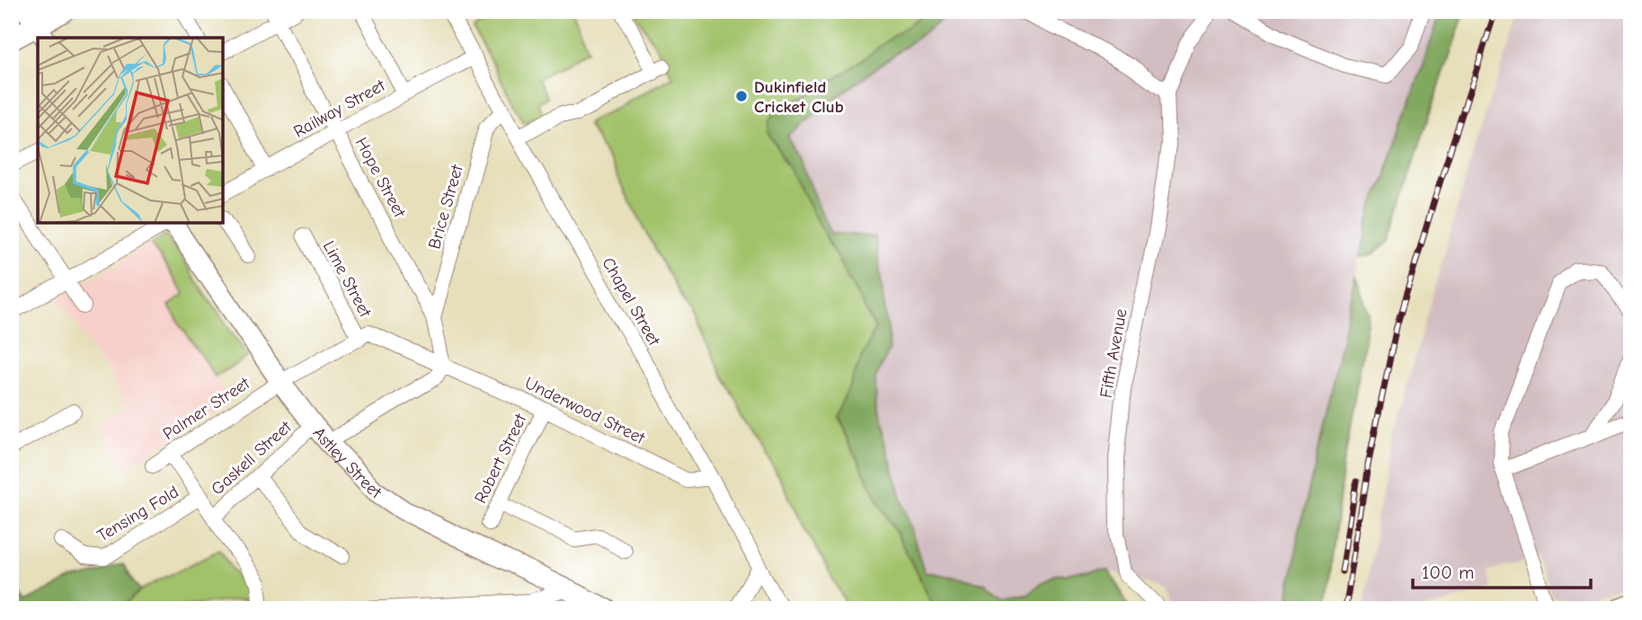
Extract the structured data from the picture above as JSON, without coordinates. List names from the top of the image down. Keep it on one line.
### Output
{"streets":{"main road":["Astley Street"],"street":["Railway Street","Hope Street","Brice Street","Lime Street","Chapel Street","Fifth Avenue","Palmer Street","Underwood Street","Gaskell Street","Robert Street","Tensing Fold"]},"crossings":[["Railway Street","Hope Street"],["Railway Street","Chapel Street"],["Hope Street","Brice Street"],["Hope Street","Underwood Street"],["Brice Street","Chapel Street"],["Lime Street","Palmer Street"],["Lime Street","Underwood Street"],["Chapel Street","Underwood Street"],["Palmer Street","Underwood Street"],["Palmer Street","Astley Street"],["Underwood Street","Robert Street"],["Gaskell Street","Astley Street"]],"places":["Dukinfield Cricket Club"],"scale_bar":"100 m"}
